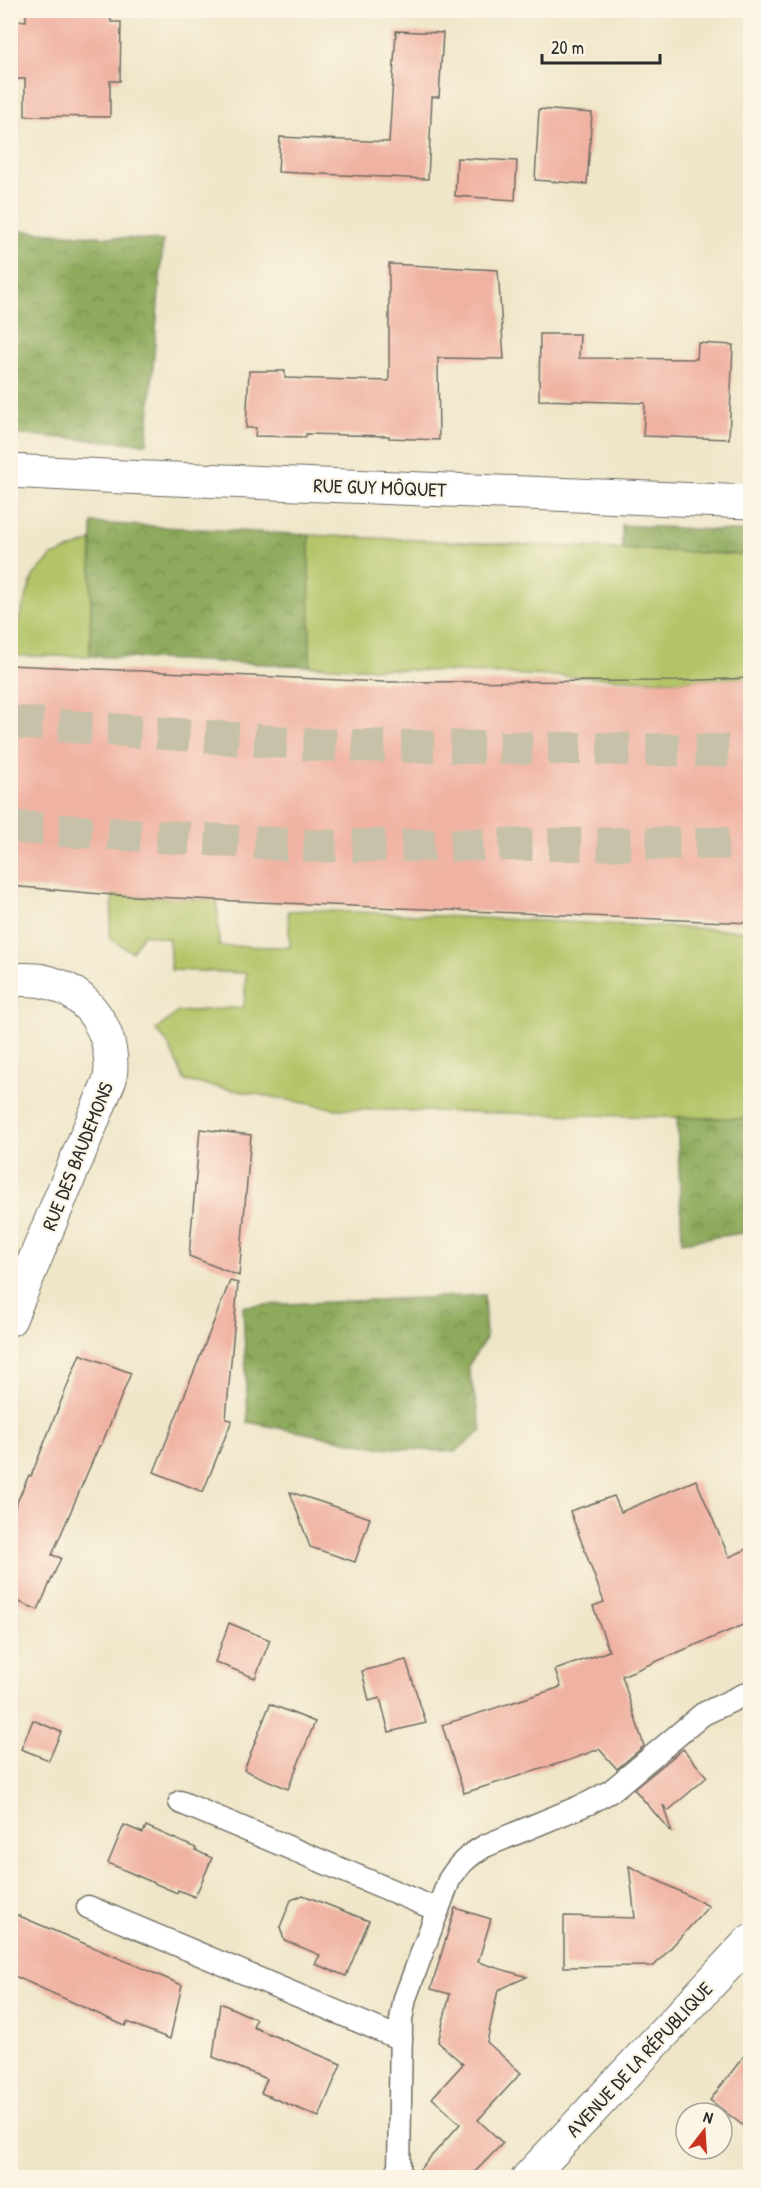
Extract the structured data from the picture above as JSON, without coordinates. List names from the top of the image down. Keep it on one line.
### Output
{"streets":{"street":["RUE GUY MÔQUET","RUE DES BAUDEMONS","AVENUE DE LA RÉPUBLIQUE"]},"scale_bar":"20 m","north":"top"}
